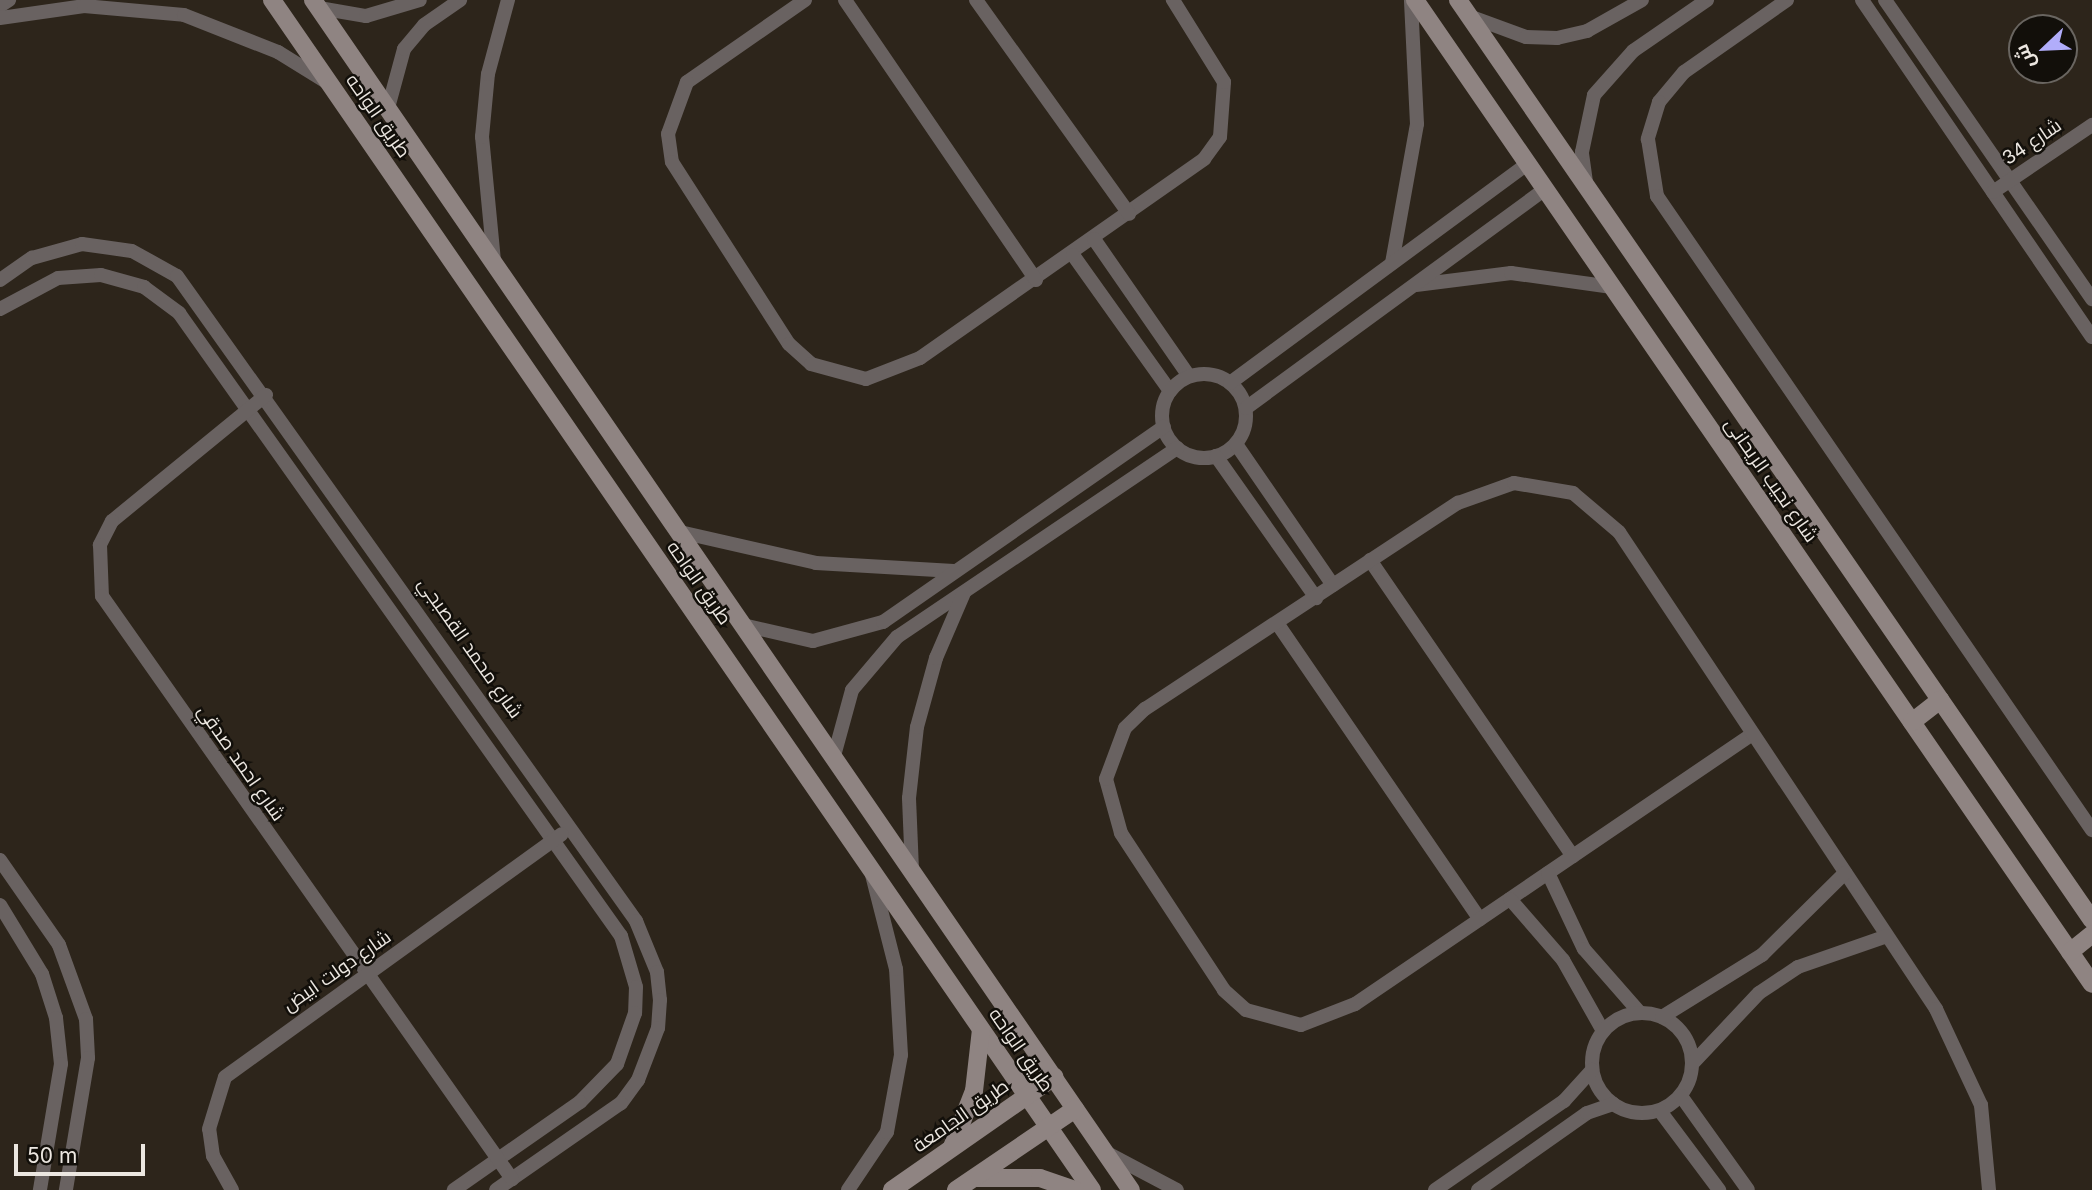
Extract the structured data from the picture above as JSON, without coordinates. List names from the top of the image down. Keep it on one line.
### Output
{"streets":{"street":["طريق الواحه","شارع 34","شارع نجيب الريحانى","شارع محمد القصبجي","شارع احمد صدقي","شارع دولت ابيض","طريق الجامعة"]},"crossings":[["طريق الواحه","طريق الجامعة"],["شارع محمد القصبجي","شارع احمد صدقي"],["شارع محمد القصبجي","شارع دولت ابيض"],["شارع احمد صدقي","شارع دولت ابيض"]],"scale_bar":"50 m","north":"bottom left"}
